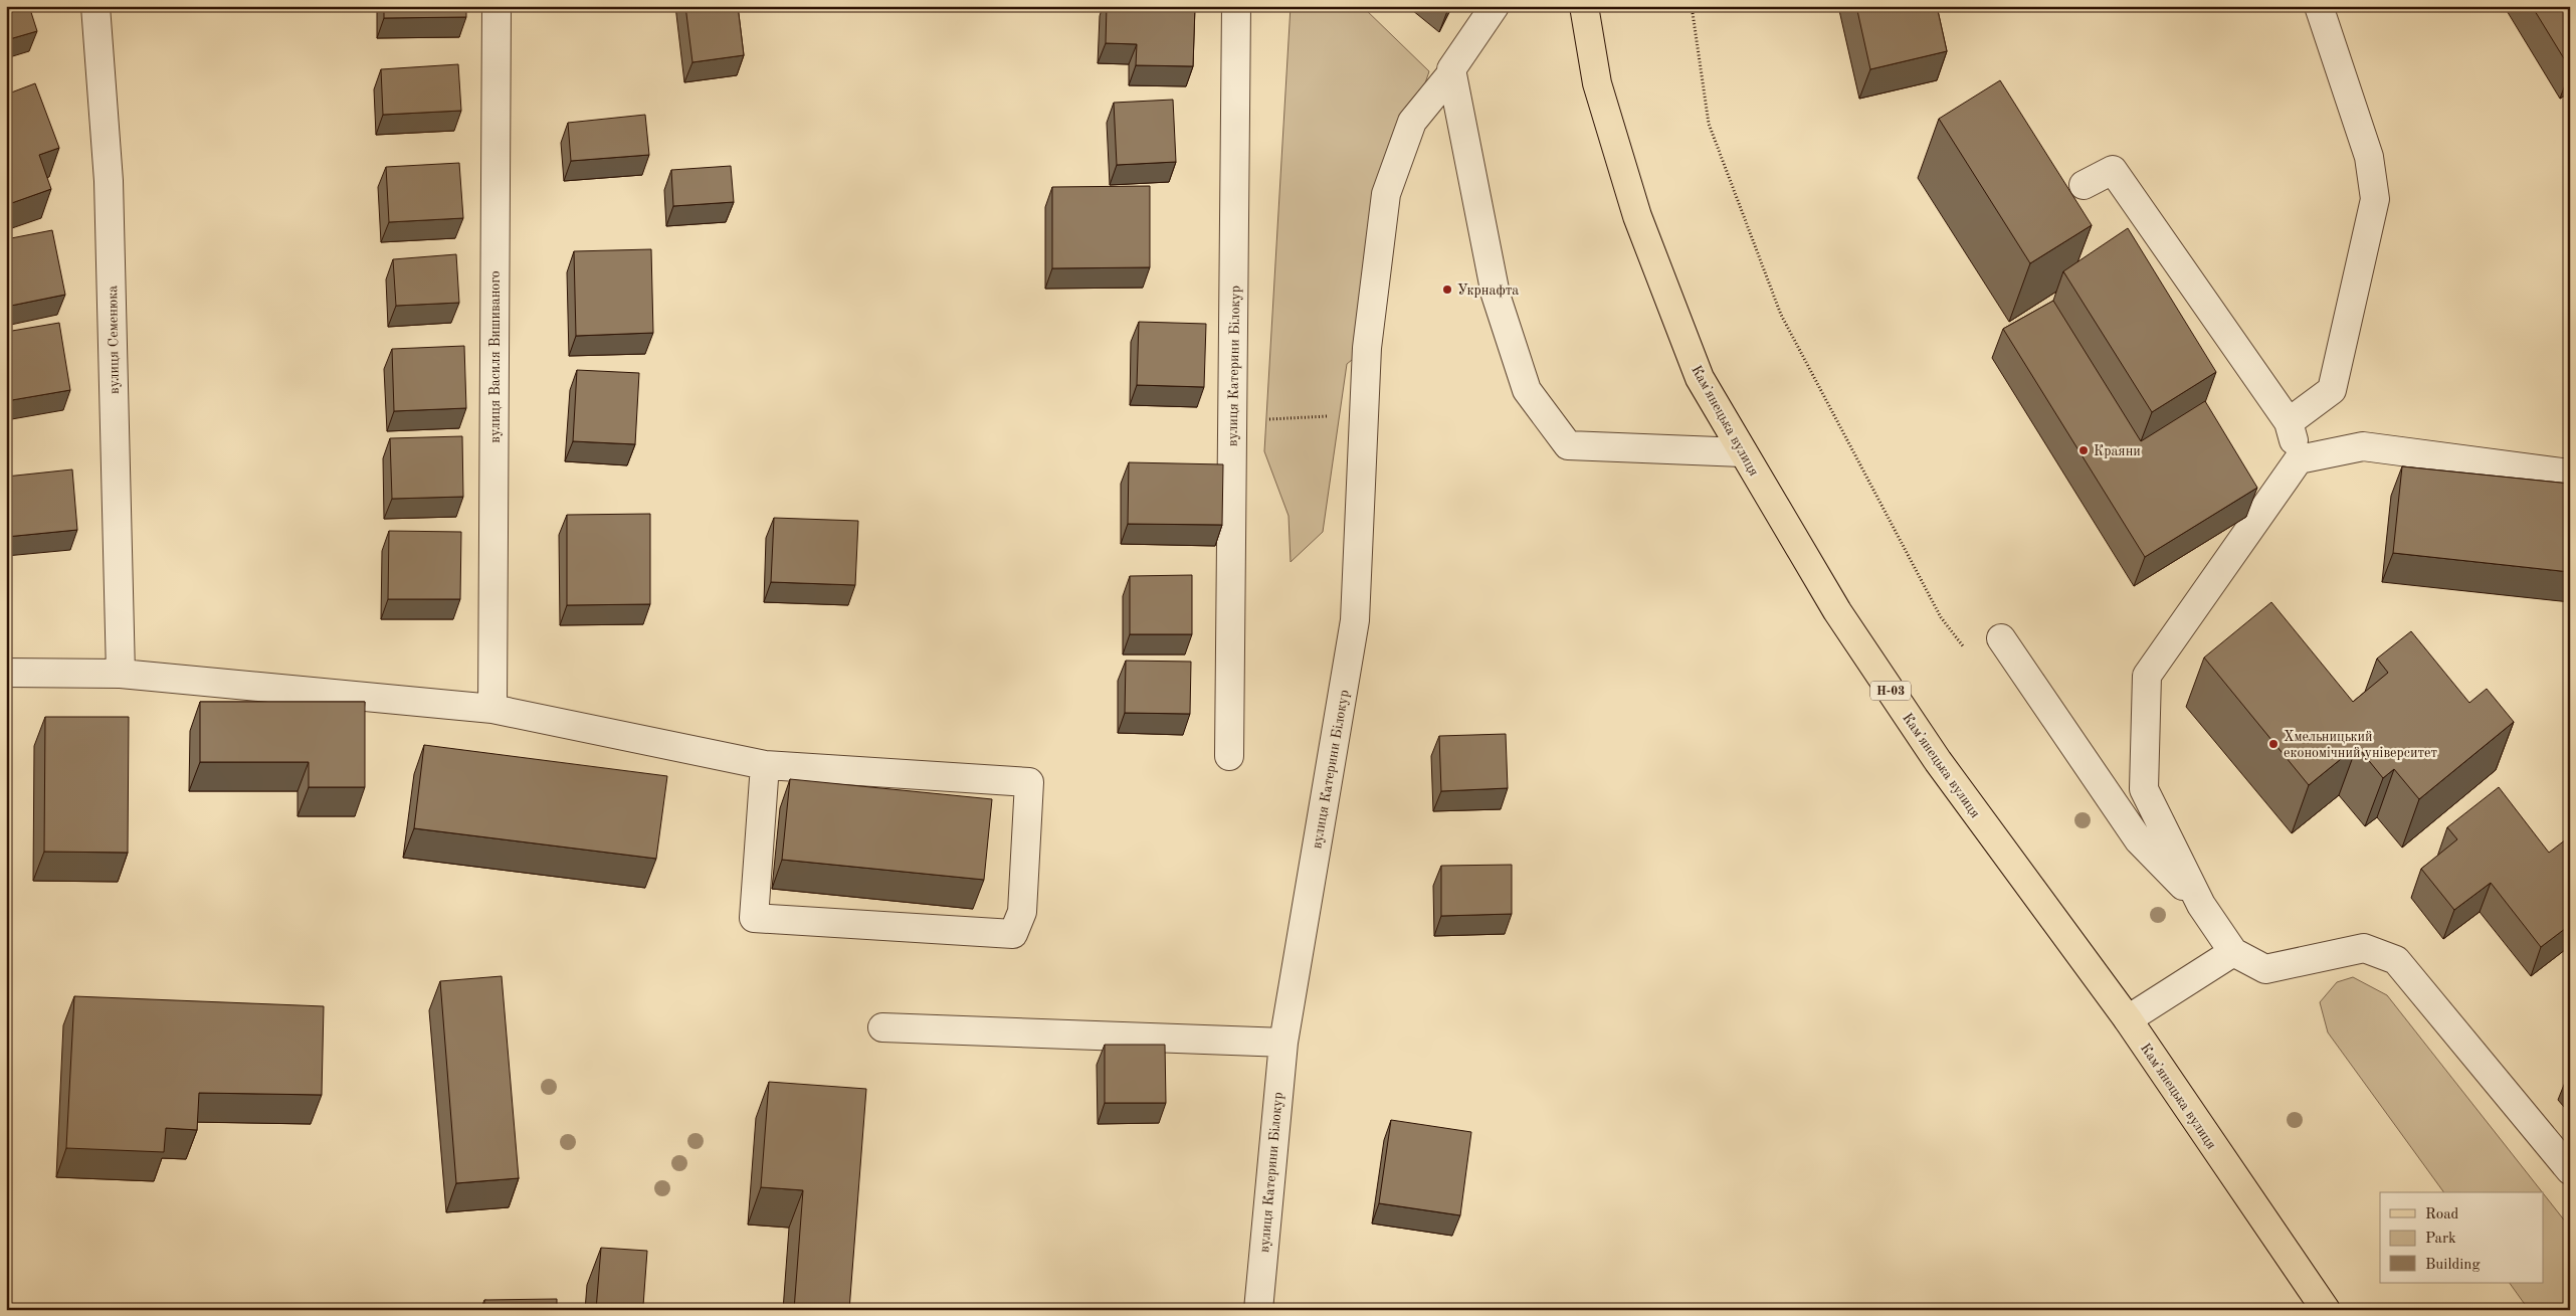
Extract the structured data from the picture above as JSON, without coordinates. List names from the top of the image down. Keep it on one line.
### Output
{"streets":{"main road":["Камʼянецька вулиця","Н-03"],"street":["вулиця Семенюка","вулиця Василя Вишиваного","вулиця Катерини Білокур"]},"places":["Укрнафта","Краяни","Хмельницький економічний університет"],"legend":["Road","Park","Building"]}
